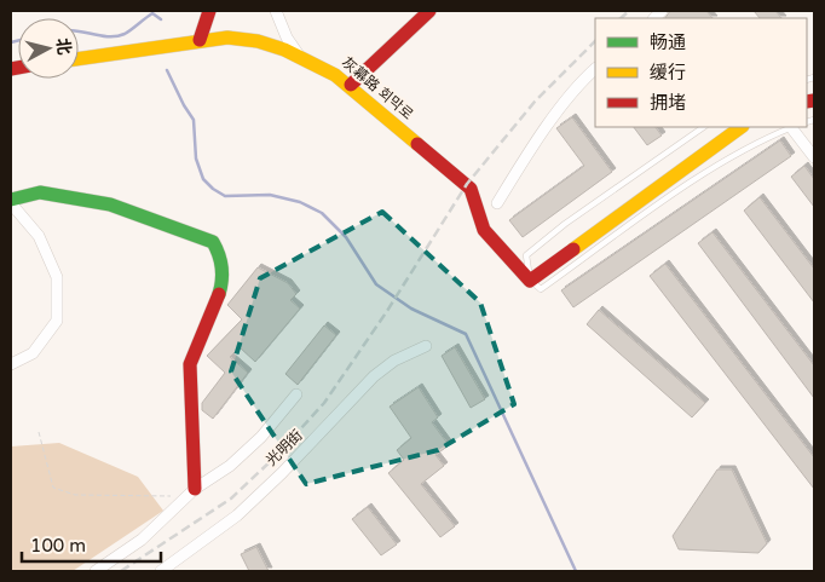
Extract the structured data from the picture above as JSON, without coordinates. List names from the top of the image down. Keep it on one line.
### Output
{"streets":{"street":["灰幕路 회막로","光明街"]},"legend":["畅通","缓行","拥堵"],"scale_bar":"100 m","north":"right"}
